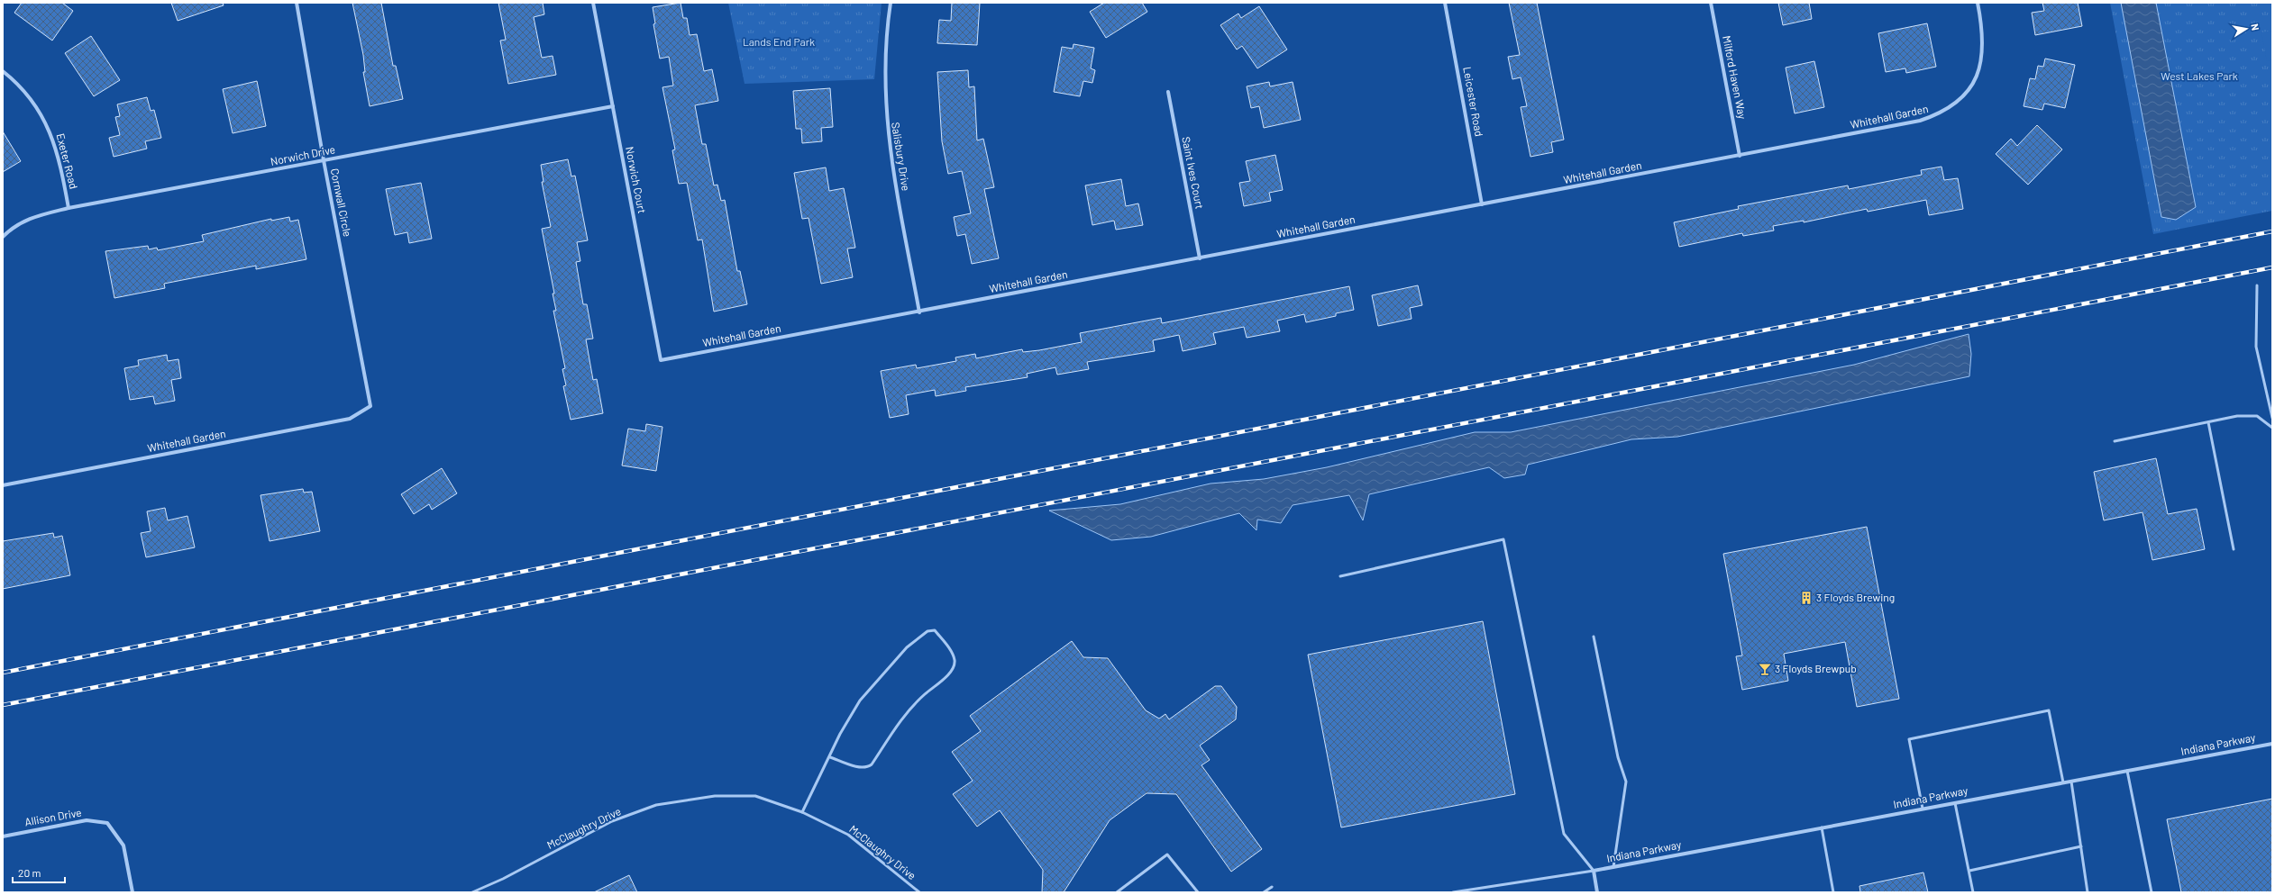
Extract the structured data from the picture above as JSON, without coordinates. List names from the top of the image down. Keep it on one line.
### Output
{"streets":{"street":["Milford Haven Way","Leicester Road","Whitehall Garden","Norwich Drive","Salisbury Drive","Exeter Road","Saint Ives Court","Norwich Court","Cornwall Circle","Indiana Parkway","Allison Drive"],"lane":["McClaughry Drive"]},"crossings":[["Milford Haven Way","Whitehall Garden"],["Leicester Road","Whitehall Garden"],["Whitehall Garden","Salisbury Drive"],["Whitehall Garden","Saint Ives Court"],["Whitehall Garden","Norwich Court"],["Whitehall Garden","Cornwall Circle"],["Norwich Drive","Exeter Road"],["Norwich Drive","Norwich Court"],["Norwich Drive","Cornwall Circle"]],"parks":["Lands End Park","West Lakes Park"],"places":{"building":["3 Floyds Brewing"],"bar":["3 Floyds Brewpub"]},"scale_bar":"20 m","north":"right"}
